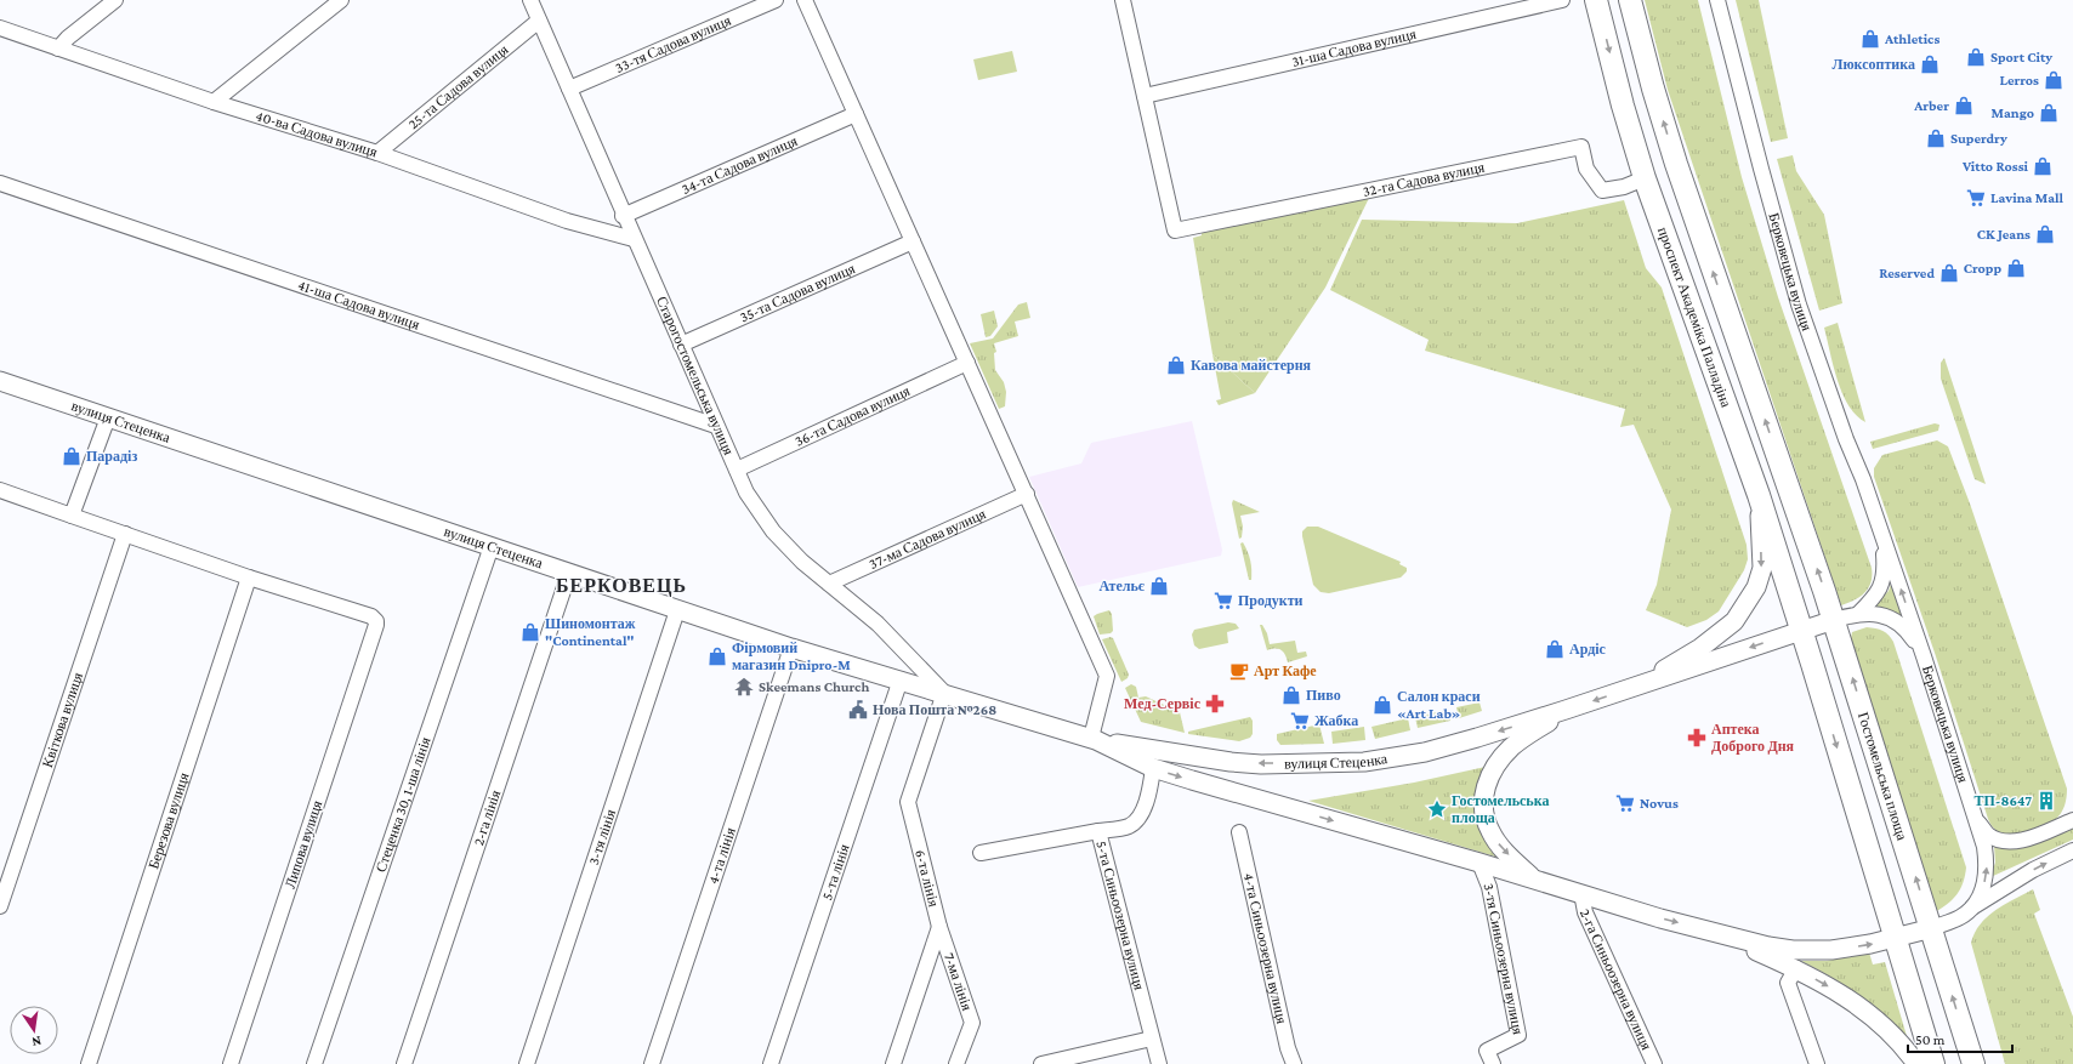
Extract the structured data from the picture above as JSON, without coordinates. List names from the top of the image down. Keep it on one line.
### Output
{"streets":{"highway":["проспект Академіка Палладіна","Гостомельська площа"],"main road":["вулиця Стеценка"],"street":["33-тя Садова вулиця","31-ша Садова вулиця","25-та Садова вулиця","40-ва Садова вулиця","34-та Садова вулиця","32-га Садова вулиця","Берковецька вулиця","35-та Садова вулиця","41-ша Садова вулиця","Старогостомельська вулиця","36-та Садова вулиця","37-ма Садова вулиця","Квіткова вулиця","Стеценка 30, 1-ша лінія","2-га лінія","Березова вулиця","3-тя лінія","Липова вулиця","4-та лінія","5-та лінія","6-та лінія","5-та Синьоозерна вулиця","4-та Синьоозерна вулиця","3-тя Синьоозерна вулиця","2-га Синьоозерна вулиця","7-ма лінія"]},"crossings":[["33-тя Садова вулиця","Старогостомельська вулиця"],["31-ша Садова вулиця","32-га Садова вулиця"],["25-та Садова вулиця","40-ва Садова вулиця"],["25-та Садова вулиця","Старогостомельська вулиця"],["40-ва Садова вулиця","Старогостомельська вулиця"],["34-та Садова вулиця","Старогостомельська вулиця"],["32-га Садова вулиця","проспект Академіка Палладіна"],["Берковецька вулиця","Гостомельська площа"],["35-та Садова вулиця","Старогостомельська вулиця"],["41-ша Садова вулиця","Старогостомельська вулиця"],["Старогостомельська вулиця","36-та Садова вулиця"],["Старогостомельська вулиця","вулиця Стеценка"],["Старогостомельська вулиця","37-ма Садова вулиця"],["Старогостомельська вулиця","6-та лінія"],["вулиця Стеценка","Стеценка 30, 1-ша лінія"],["вулиця Стеценка","2-га лінія"],["вулиця Стеценка","3-тя лінія"],["вулиця Стеценка","4-та лінія"],["вулиця Стеценка","5-та лінія"],["вулиця Стеценка","6-та лінія"],["вулиця Стеценка","5-та Синьоозерна вулиця"],["вулиця Стеценка","3-тя Синьоозерна вулиця"],["Березова вулиця","Липова вулиця"],["6-та лінія","7-ма лінія"]],"districts":["БЕРКОВЕЦЬ"],"places":{"shop":["Athletics","Sport City","Люксоптика","Lerros","Arber","Mango","Superdry","Vitto Rossi","CK Jeans","Cropp","Reserved","Кавова майстерня","Парадіз","Ательє","Шиномонтаж \"Continental\"","Ардіс","Фірмовий магазин Dnipro-M","Пиво","Салон краси «Art Lab»"],"supermarket":["Lavina Mall","Продукти","Жабка","Novus"],"cafe":["Арт Кафе"],"temple":["Skeemans Church"],"pharmacy":["Мед-Сервіс","Аптека Доброго Дня"],"public building":["Нова Пошта №268"],"building":["ТП-8647"],"place":["Гостомельська площа"]},"scale_bar":"50 m","north":"bottom"}
